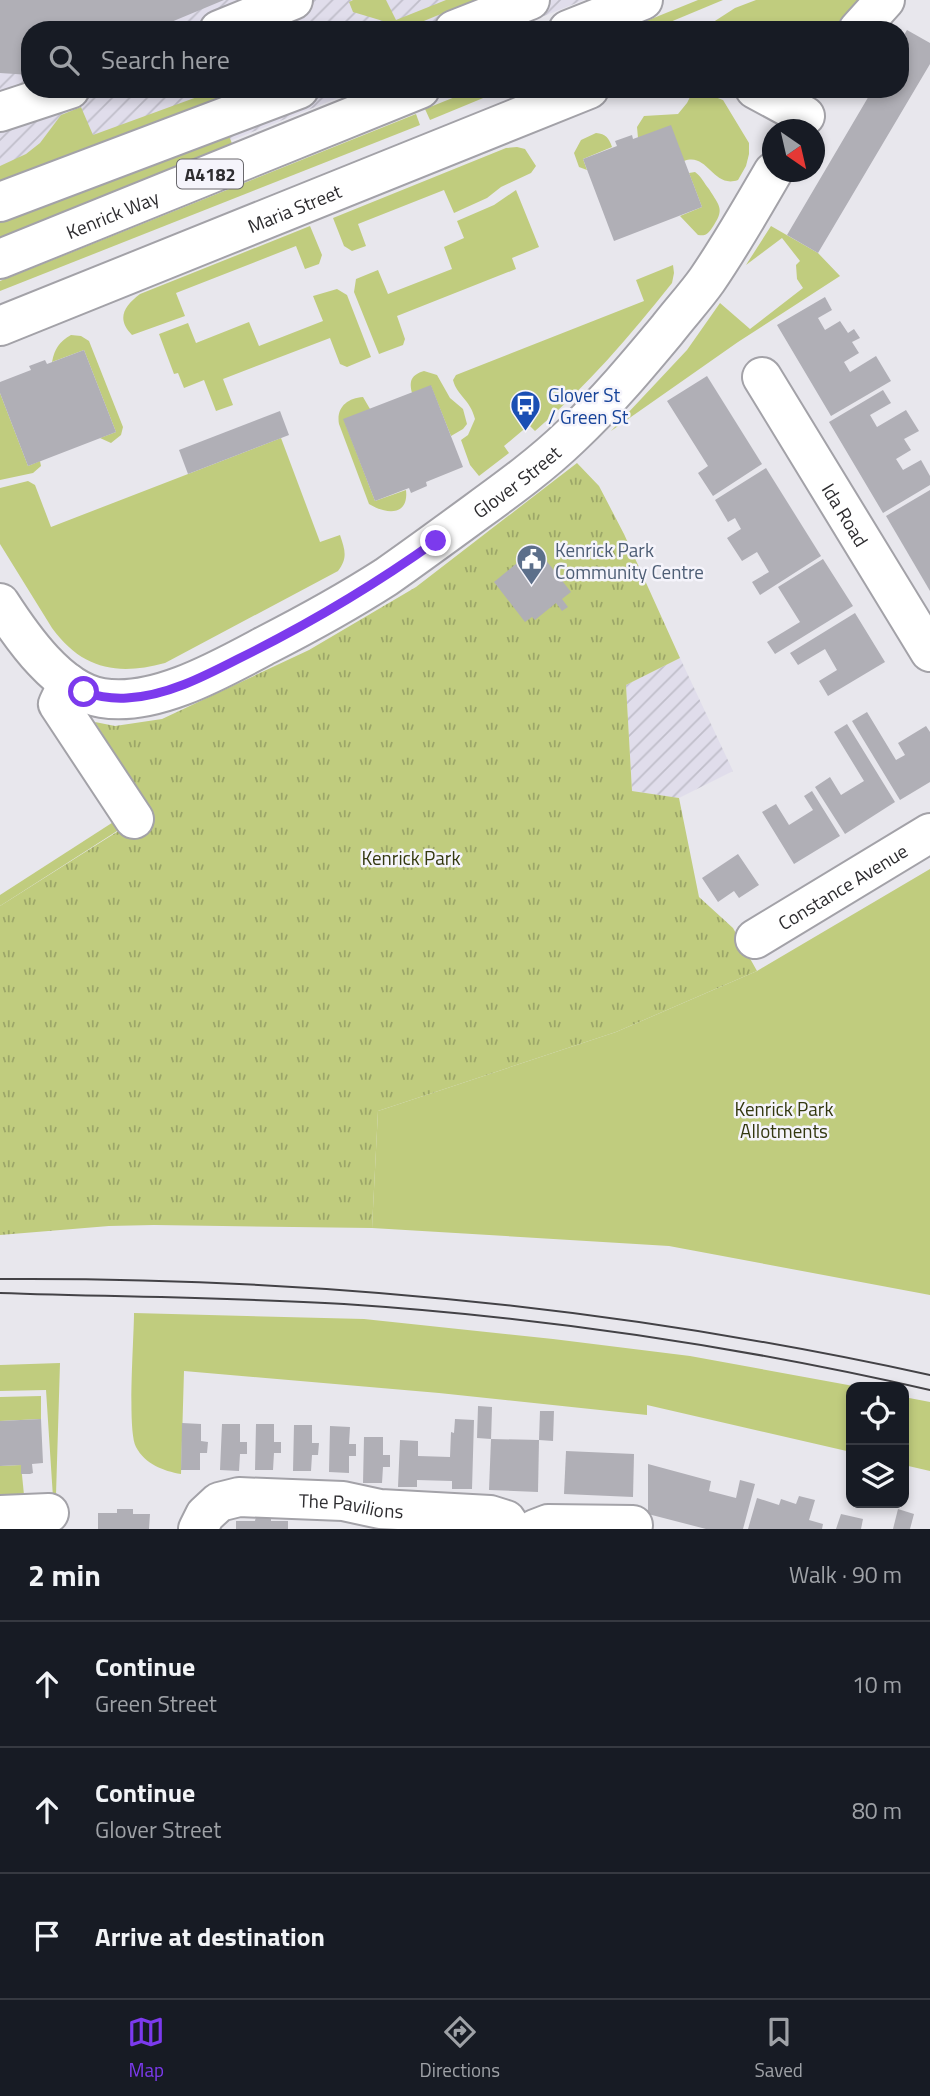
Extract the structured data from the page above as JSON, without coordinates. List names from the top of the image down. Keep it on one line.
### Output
{"streets":{"street":["A4182","Maria Street","Kenrick Way","Glover Street","Ida Road","Constance Avenue","The Pavilions"]},"parks":["Kenrick Park","Kenrick Park Allotments"],"places":{"bus stop":["Glover St / Green St"],"public building":["Kenrick Park Community Centre"]},"north":"bottom right","page":{"search":"Search here","heading":["2 min","Walk · 90 m"],"list":[["Continue","Green Street","10 m"],["Continue","Glover Street","80 m"],"Arrive at destination"],"nav":["Map","Directions","Saved"]}}
